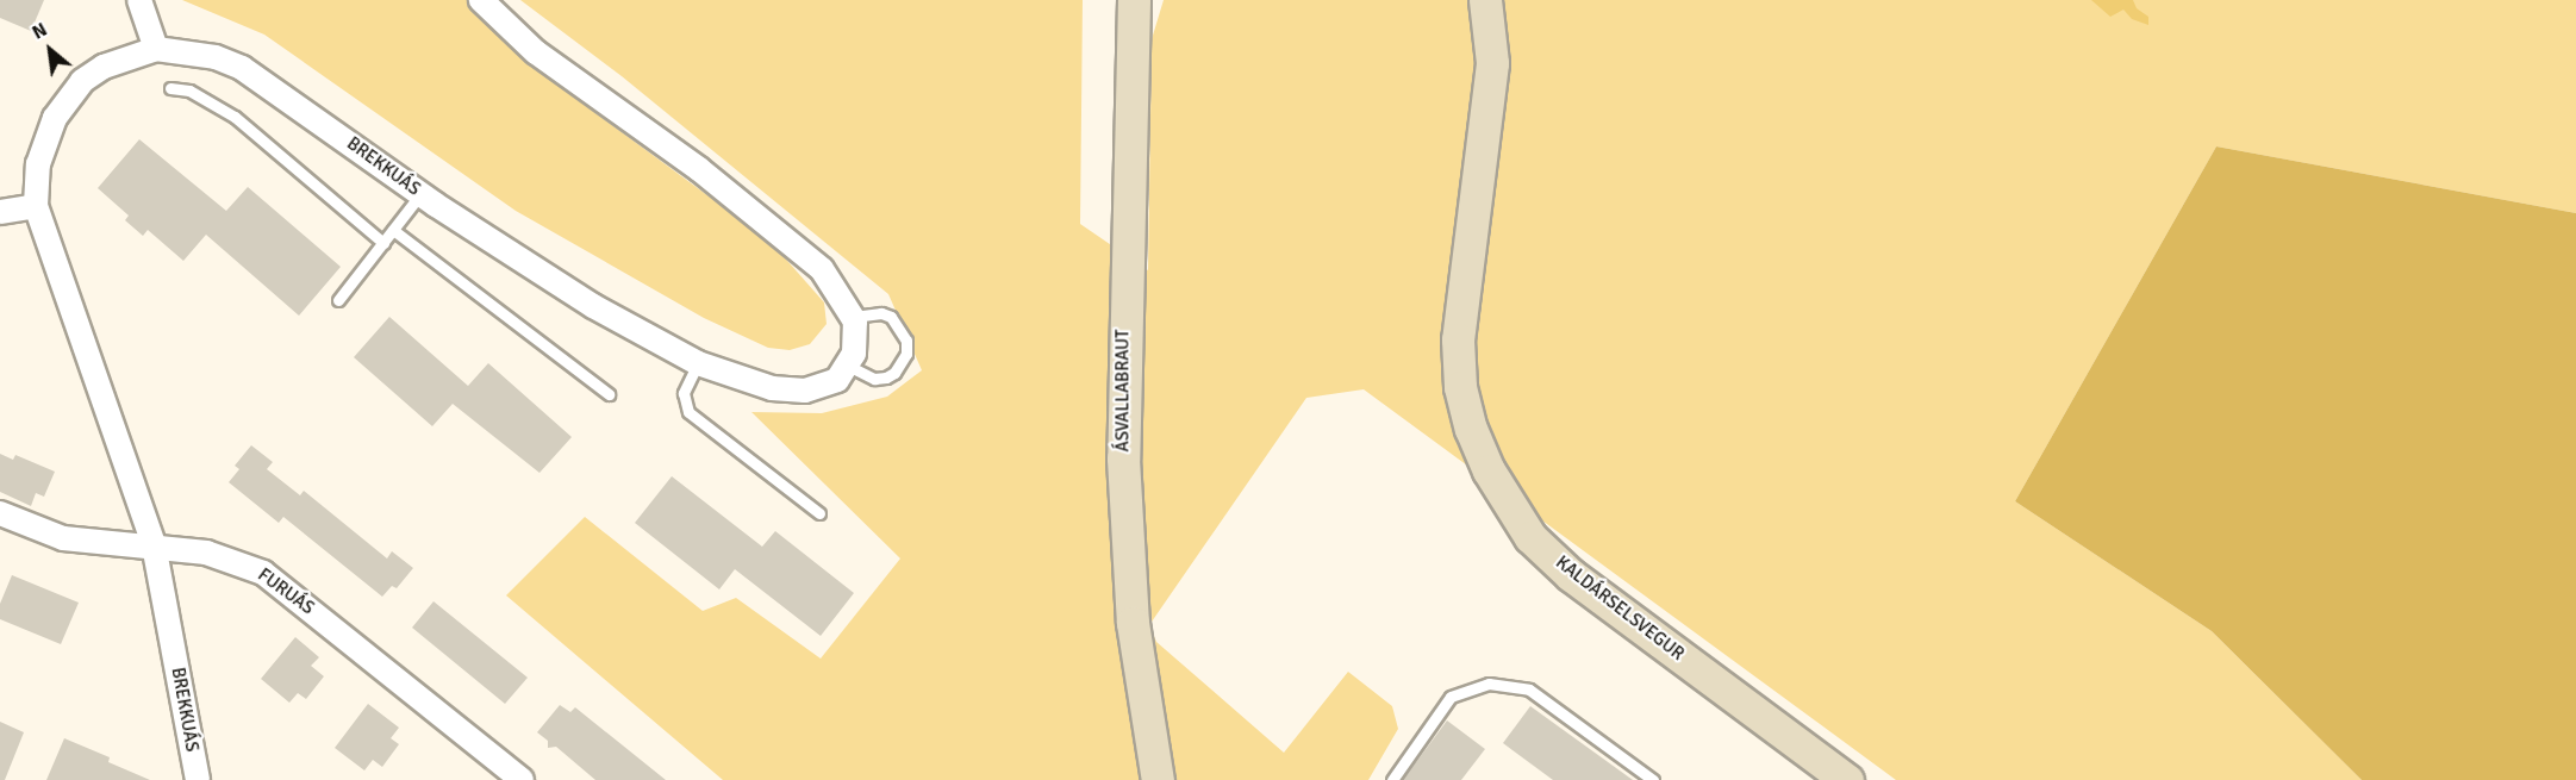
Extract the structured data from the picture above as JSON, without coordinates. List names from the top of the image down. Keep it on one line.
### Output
{"streets":{"street":["BREKKUÁS","ÁSVALLABRAUT","FURUÁS","KALDÁRSELSVEGUR"]},"crossings":[["BREKKUÁS","FURUÁS"]],"north":"top left"}
